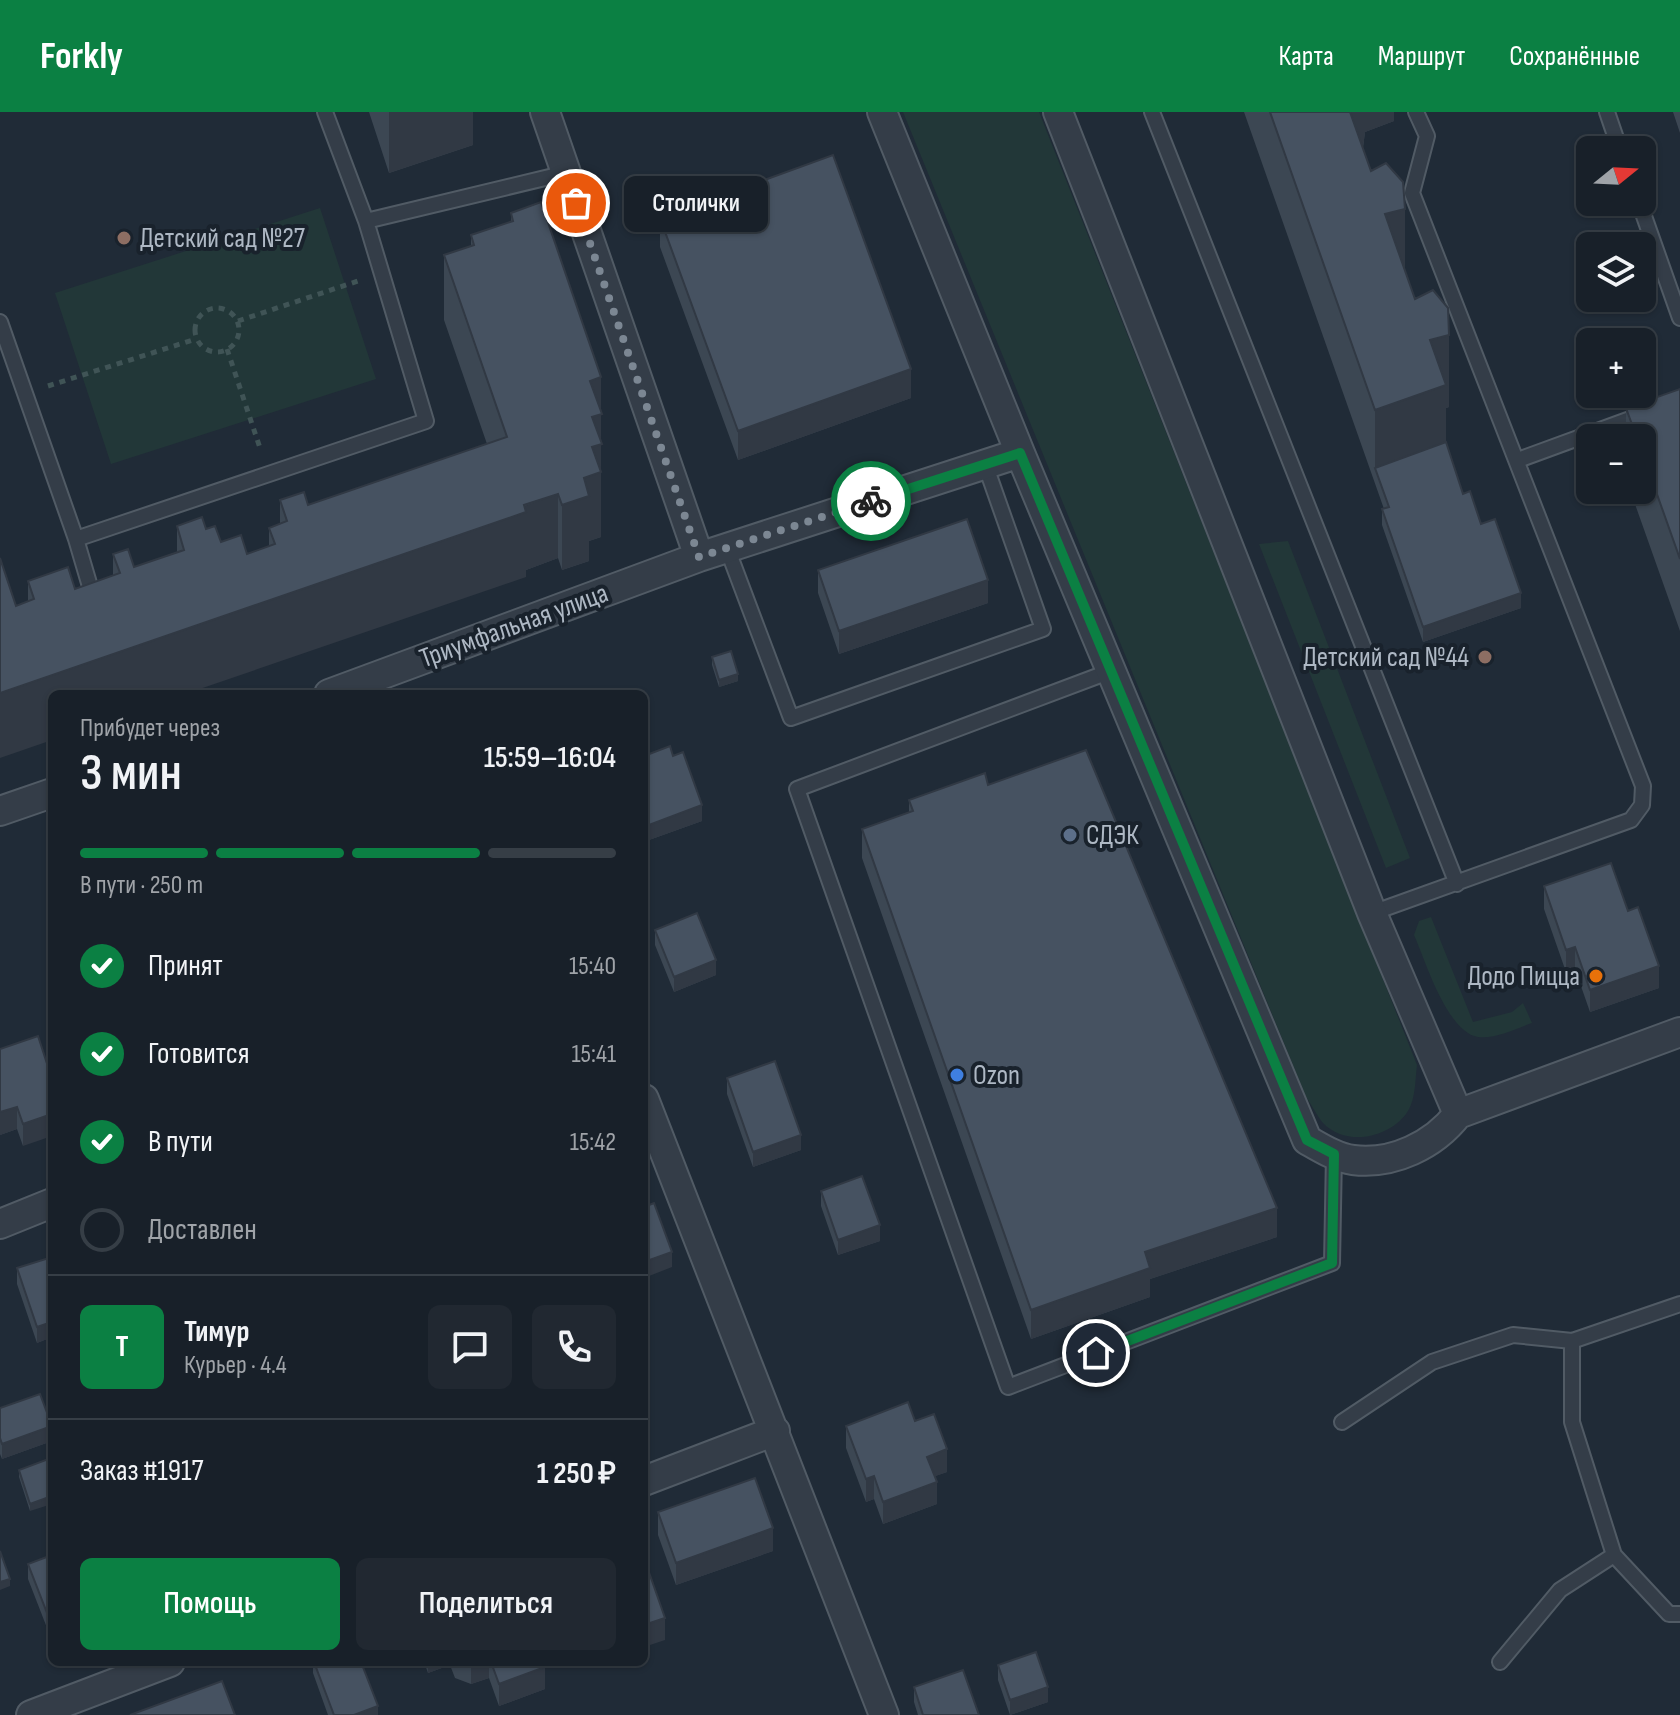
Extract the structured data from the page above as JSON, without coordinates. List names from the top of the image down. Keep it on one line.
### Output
{"streets":{"street":["Триумфальная улица"]},"places":["Столички","Детский сад №27","Детский сад №44","СДЭК","Додо Пицца","Ozon"],"north":"right","page":{"header":"Forkly","nav":["Карта","Маршрут","Сохранённые"],"map_buttons":["+","−"],"bubble":"Столички","heading":["3 мин","Прибудет через","15:59–16:04"],"panel":["Тимур","Курьер · 4.4","Заказ #1917","1 250 ₽"],"bar":"В пути · 250 m","list":[["Принят","15:40"],["Готовится","15:41"],["В пути","15:42"],"Доставлен"],"round":"Т","buttons":["Помощь","Поделиться"]}}
